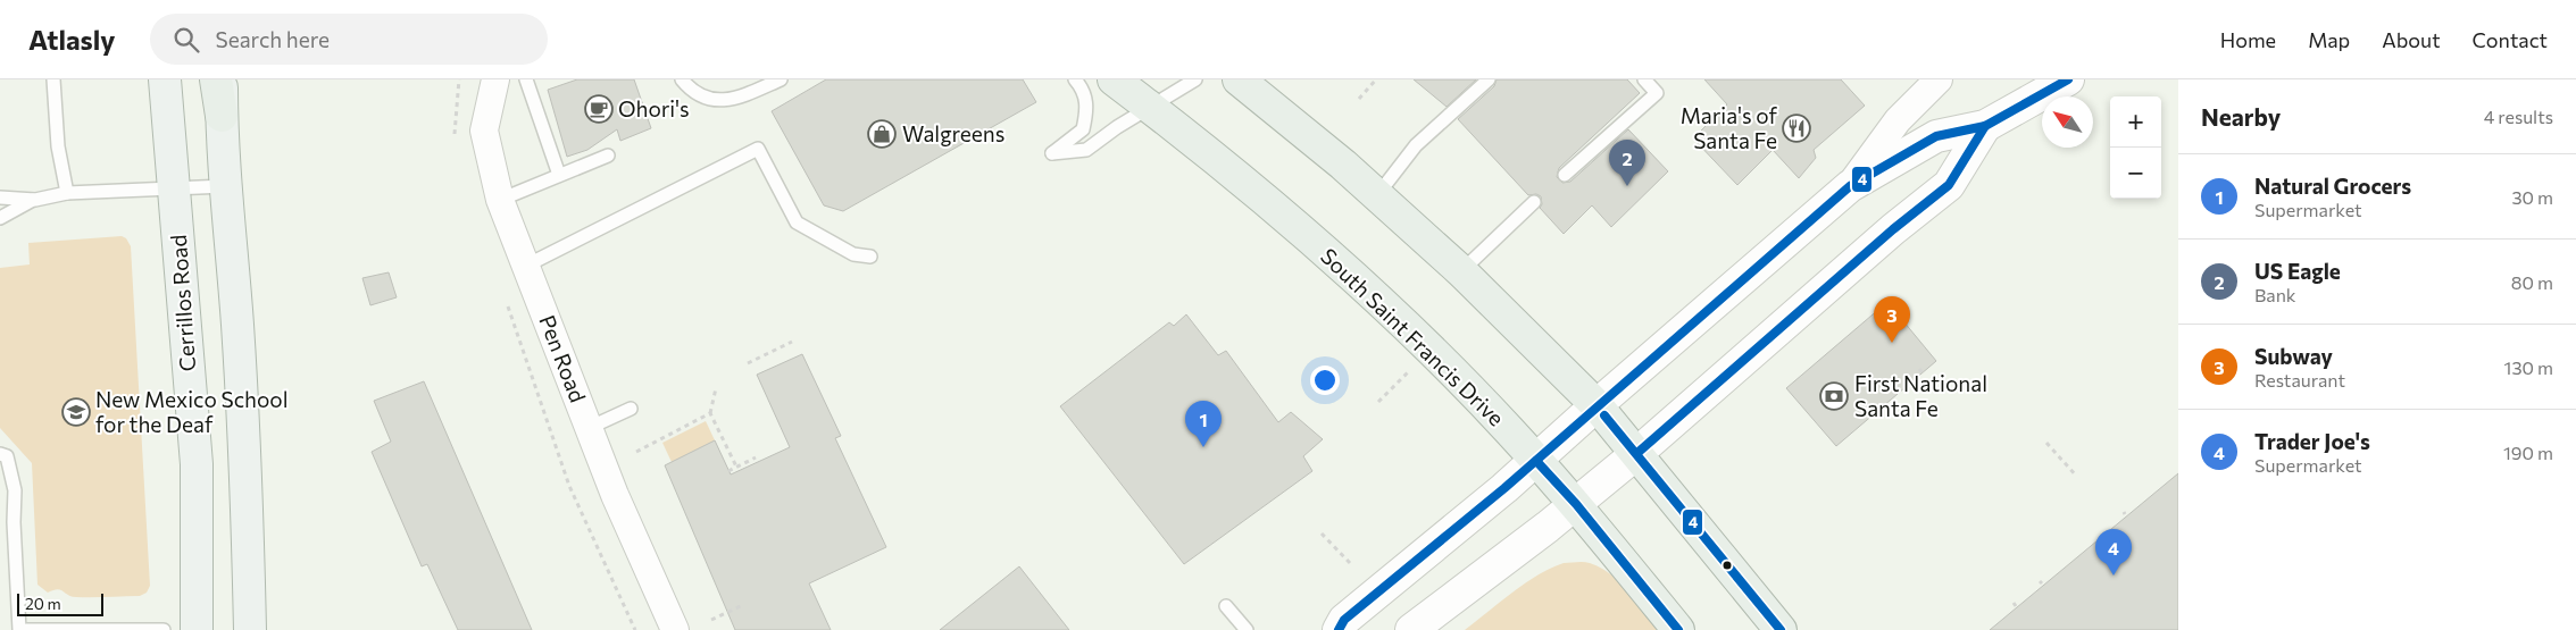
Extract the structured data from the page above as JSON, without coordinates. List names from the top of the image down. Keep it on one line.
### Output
{"streets":{"highway":["South Saint Francis Drive"],"main road":["Cerrillos Road"],"street":["Pen Road"]},"places":{"cafe":["Ohori's"],"restaurant":["Maria's of Santa Fe"],"shop":["Walgreens"],"bank":["First National Santa Fe"],"school or university":["New Mexico School for the Deaf"]},"lines":["transit line 4"],"scale_bar":"20 m","north":"top left","page":{"header":"Atlasly","search":"Search here","nav":["Home","Map","About","Contact"],"heading":["Nearby","4 results"],"map_buttons":["+","−"],"pins":["2","3","1","4"],"list":[{"mark":"1","name":"Natural Grocers","note":"Supermarket","value":"30 m"},{"mark":"2","name":"US Eagle","note":"Bank","value":"80 m"},{"mark":"3","name":"Subway","note":"Restaurant","value":"130 m"},{"mark":"4","name":"Trader Joe's","note":"Supermarket","value":"190 m"}],"scale":"20 m"}}
